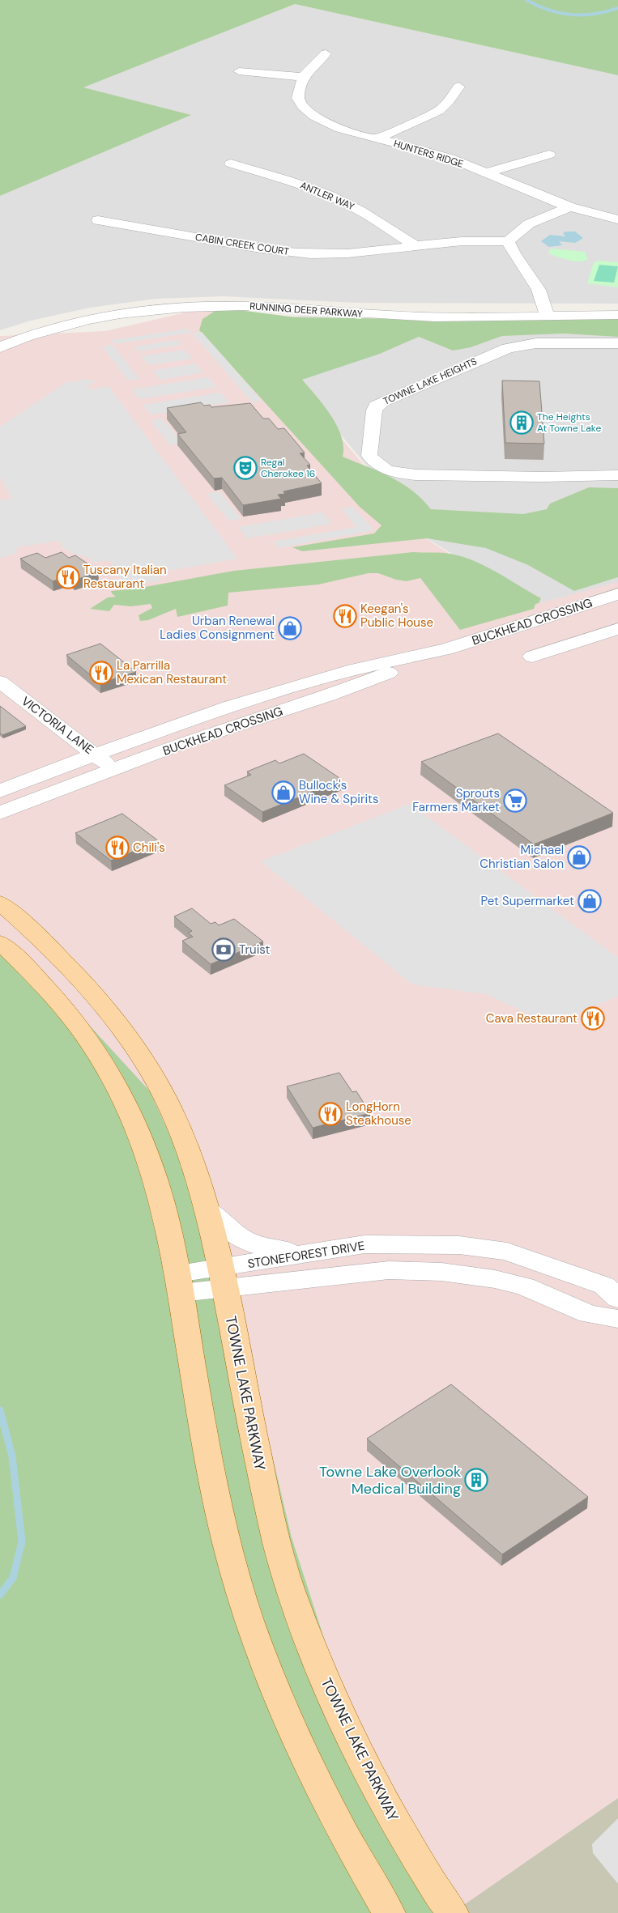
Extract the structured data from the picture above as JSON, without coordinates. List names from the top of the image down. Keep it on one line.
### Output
{"streets":{"main road":["TOWNE LAKE PARKWAY"],"street":["HUNTERS RIDGE","ANTLER WAY","CABIN CREEK COURT","RUNNING DEER PARKWAY","TOWNE LAKE HEIGHTS","BUCKHEAD CROSSING","VICTORIA LANE","STONEFOREST DRIVE"]},"crossings":[["ANTLER WAY","CABIN CREEK COURT"],["BUCKHEAD CROSSING","VICTORIA LANE"],["STONEFOREST DRIVE","TOWNE LAKE PARKWAY"]],"places":{"building":["The Heights At Towne Lake","Towne Lake Overlook Medical Building"],"theatre":["Regal Cherokee 16"],"restaurant":["Tuscany Italian Restaurant","Keegan's Public House","La Parrilla Mexican Restaurant","Chili's","Cava Restaurant","LongHorn Steakhouse"],"shop":["Urban Renewal Ladies Consignment","Bullock's Wine & Spirits","Michael Christian Salon","Pet Supermarket"],"supermarket":["Sprouts Farmers Market"],"bank":["Truist"]}}
